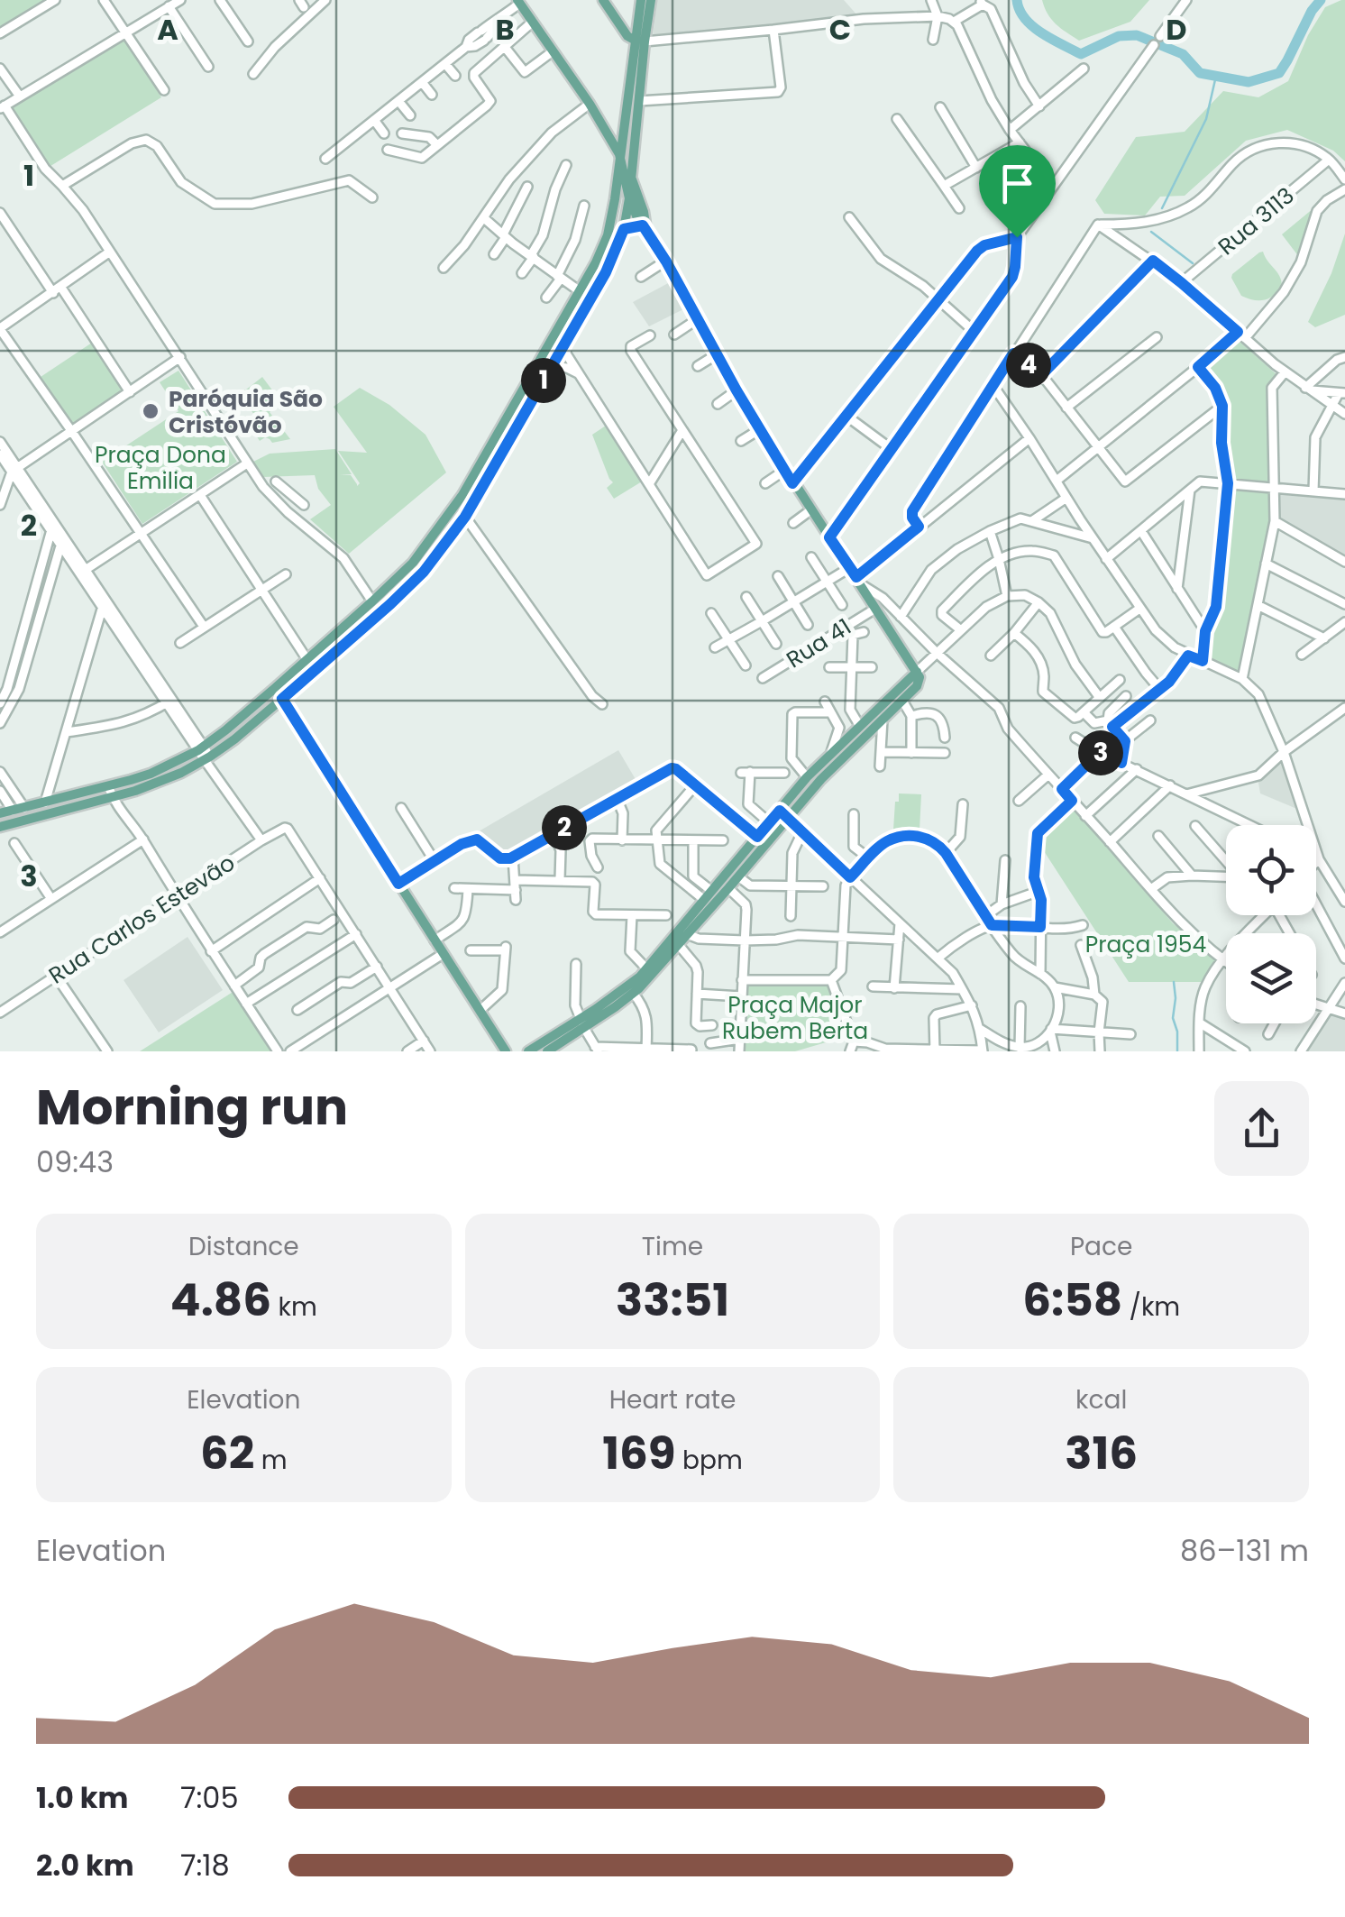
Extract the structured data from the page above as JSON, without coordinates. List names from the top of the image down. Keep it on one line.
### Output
{"streets":{"street":["Rua 3113","Rua 41","Rua Carlos Estevão"]},"parks":["Praça Dona Emilia","Praça 1954","Praça Major Rubem Berta"],"places":["Paróquia São Cristóvão"],"page":{"pins":["4","1","3","2"],"heading":["Morning run","09:43"],"stats":[["Distance","4.86 km"],["Time","33:51"],["Pace","6:58 /km"],["Elevation","62 m"],["Heart rate","169 bpm"],["kcal","316"]],"chart":["Elevation","86–131 m"],"list":[{"name":"1.0 km","note":"7:05"},{"name":"2.0 km","note":"7:18"}]},"grid":{"columns":["A","B","C","D"],"rows":["1","2","3"]}}
